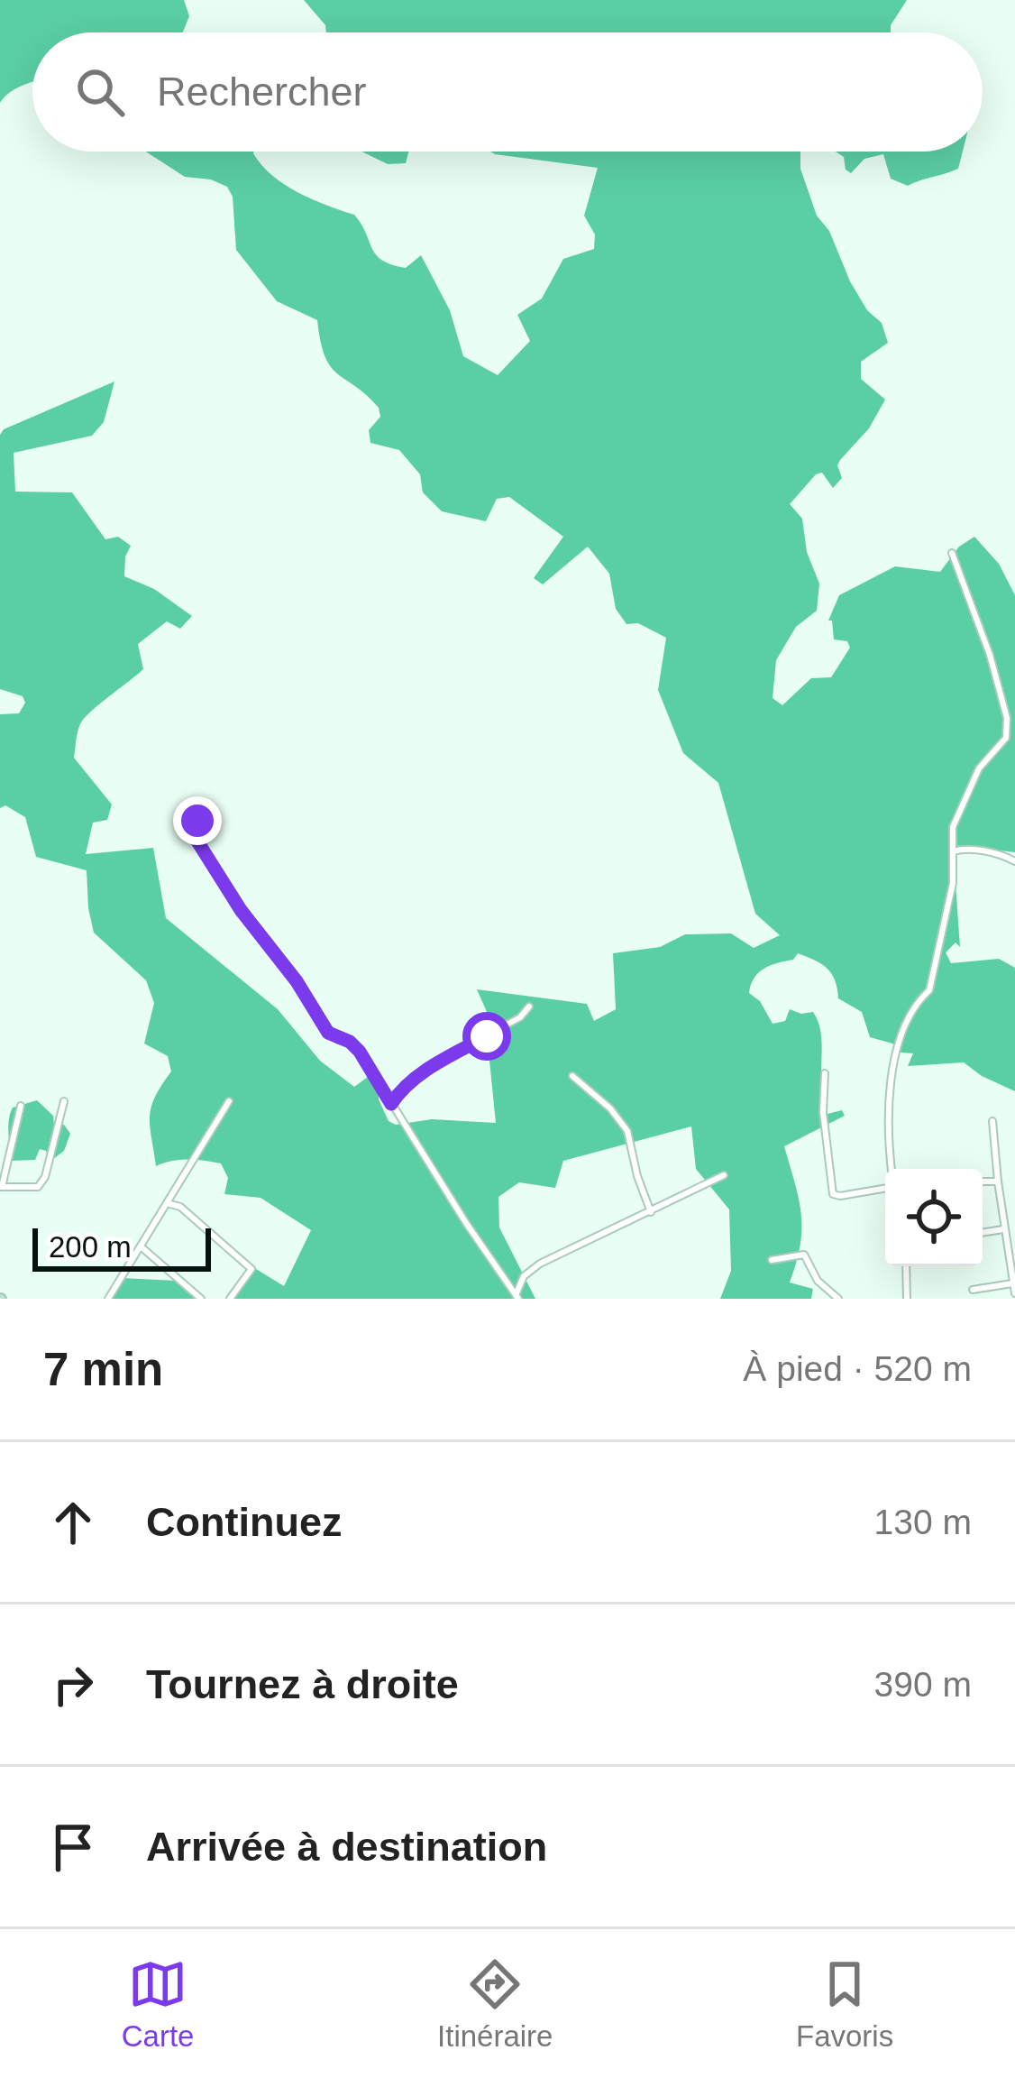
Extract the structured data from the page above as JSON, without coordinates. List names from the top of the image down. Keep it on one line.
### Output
{"scale_bar":"200 m","page":{"search":"Rechercher","scale":"200 m","heading":["7 min","À pied · 520 m"],"list":[["Continuez","130 m"],["Tournez à droite","390 m"],"Arrivée à destination"],"nav":["Carte","Itinéraire","Favoris"]}}
